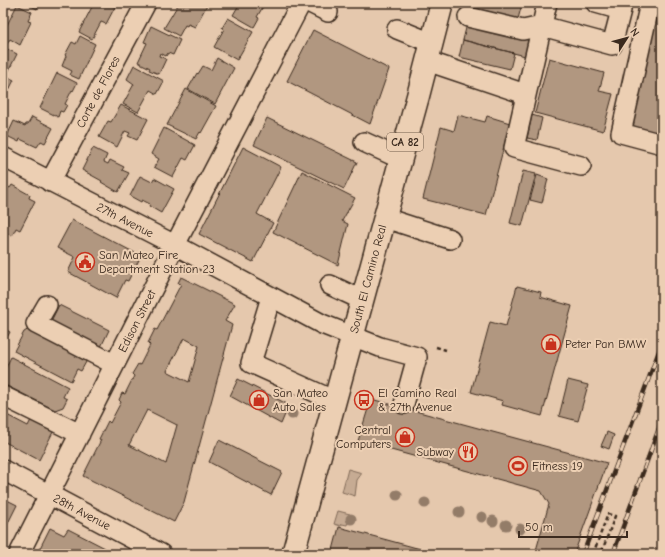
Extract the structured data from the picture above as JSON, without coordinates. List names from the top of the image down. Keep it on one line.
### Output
{"streets":{"main road":["CA 82","South El Camino Real"],"street":["Corte de Flores","27th Avenue","Edison Street","28th Avenue"]},"crossings":[["Corte de Flores","27th Avenue"],["27th Avenue","South El Camino Real"],["27th Avenue","Edison Street"],["Edison Street","28th Avenue"]],"places":{"public building":["San Mateo Fire Department Station 23"],"shop":["Peter Pan BMW","San Mateo Auto Sales","Central Computers"],"bus stop":["El Camino Real & 27th Avenue"],"restaurant":["Subway"],"sports":["Fitness 19"]},"scale_bar":"50 m","north":"top right"}
